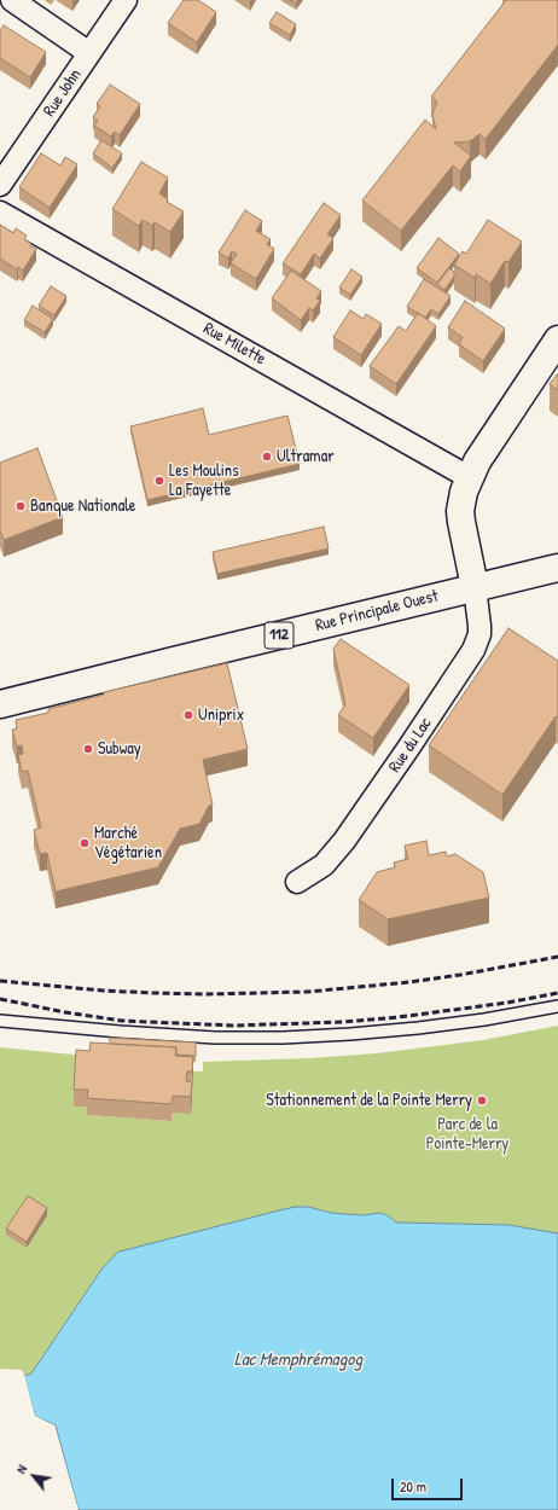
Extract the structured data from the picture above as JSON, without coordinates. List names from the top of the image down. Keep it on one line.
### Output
{"streets":{"main road":["Rue Principale Ouest","112"],"street":["Rue John","Rue Milette","Rue du Lac"]},"crossings":[["Rue Principale Ouest","Rue du Lac"]],"water":["Lac Memphrémagog"],"parks":["Parc de la Pointe-Merry"],"places":["Ultramar","Les Moulins La Fayette","Banque Nationale","Uniprix","Subway","Marché Végétarien","Stationnement de la Pointe Merry"],"scale_bar":"20 m","north":"top left"}
